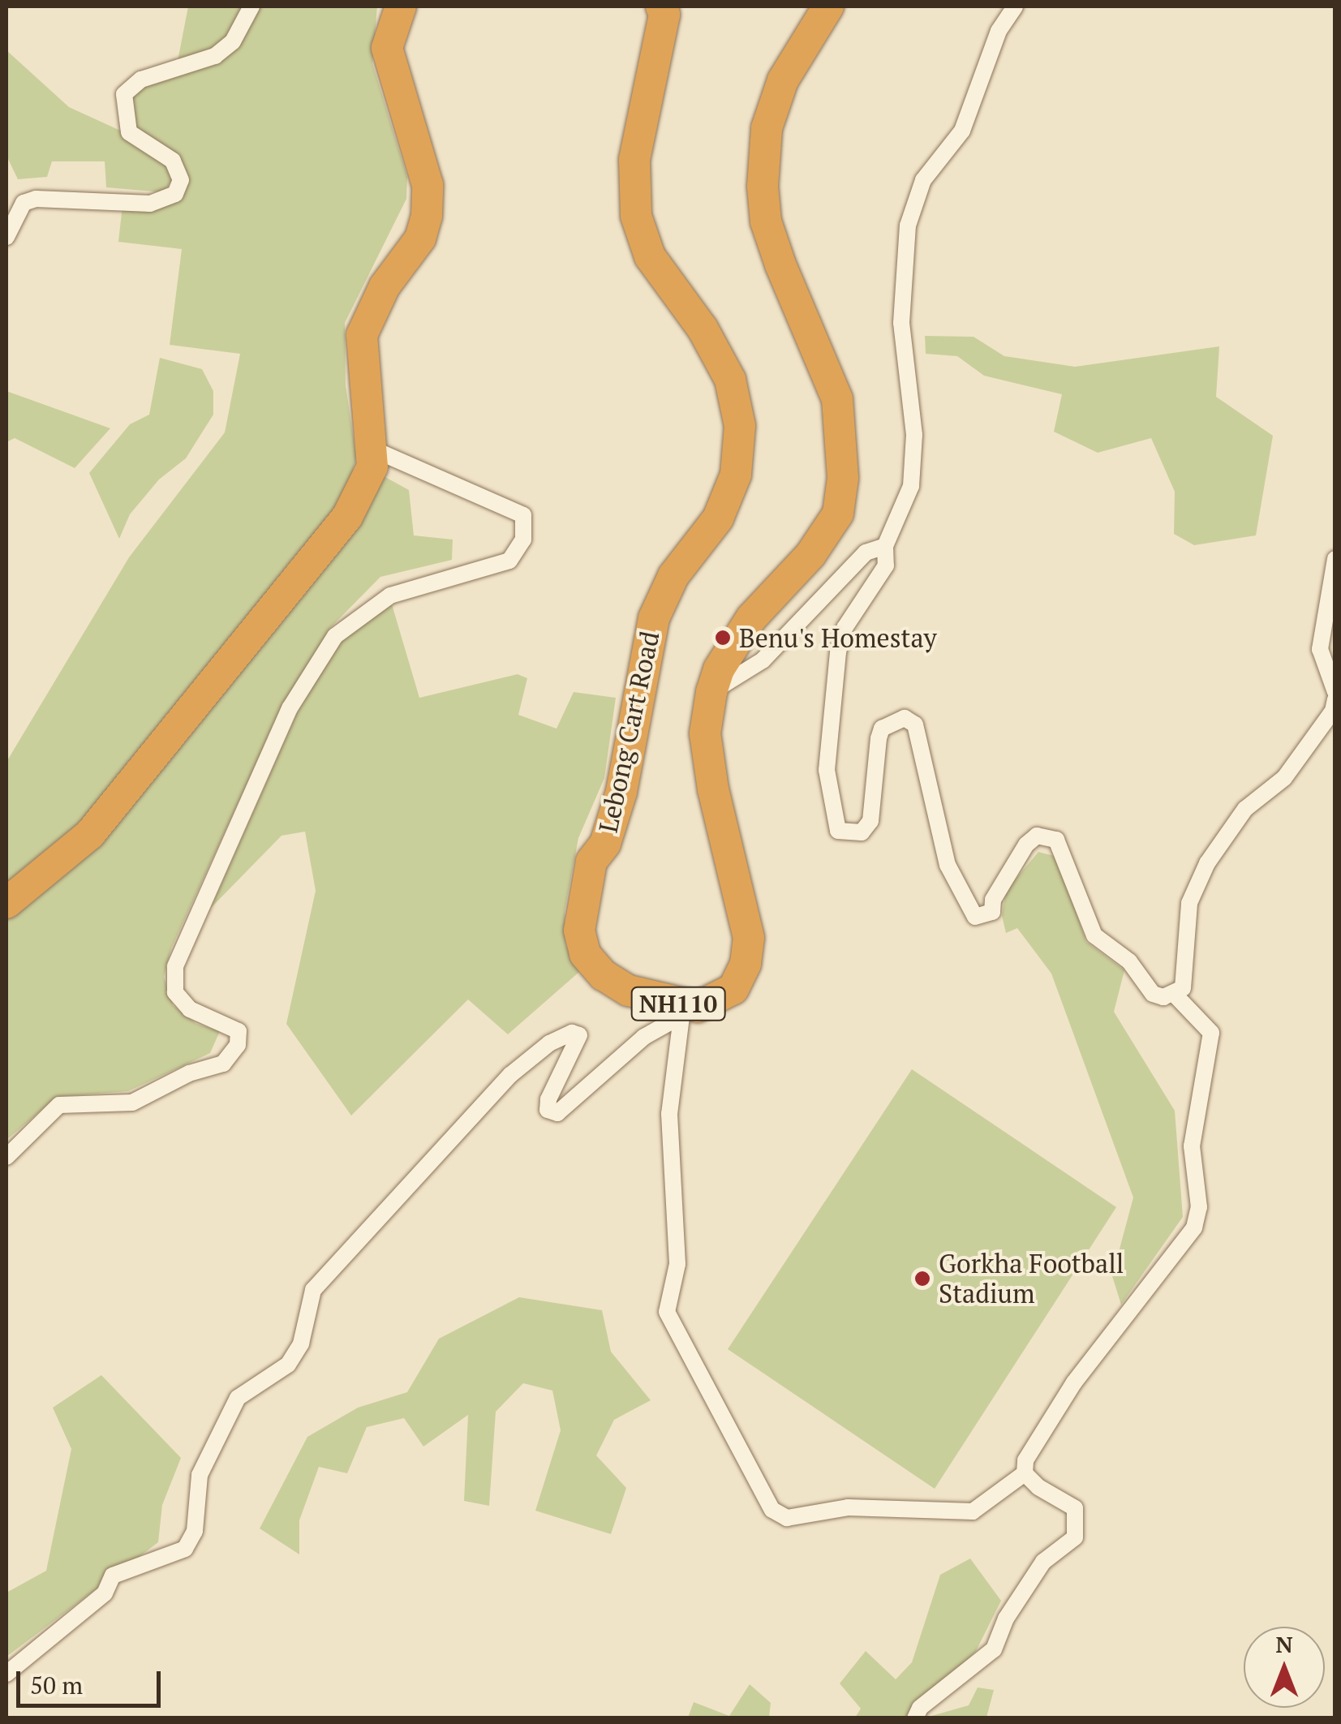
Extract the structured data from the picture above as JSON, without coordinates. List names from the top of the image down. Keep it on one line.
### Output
{"streets":{"highway":["Lebong Cart Road","NH110"]},"crossings":[["Lebong Cart Road","NH110"]],"places":["Benu's Homestay","Gorkha Football Stadium"],"scale_bar":"50 m","north":"top"}
